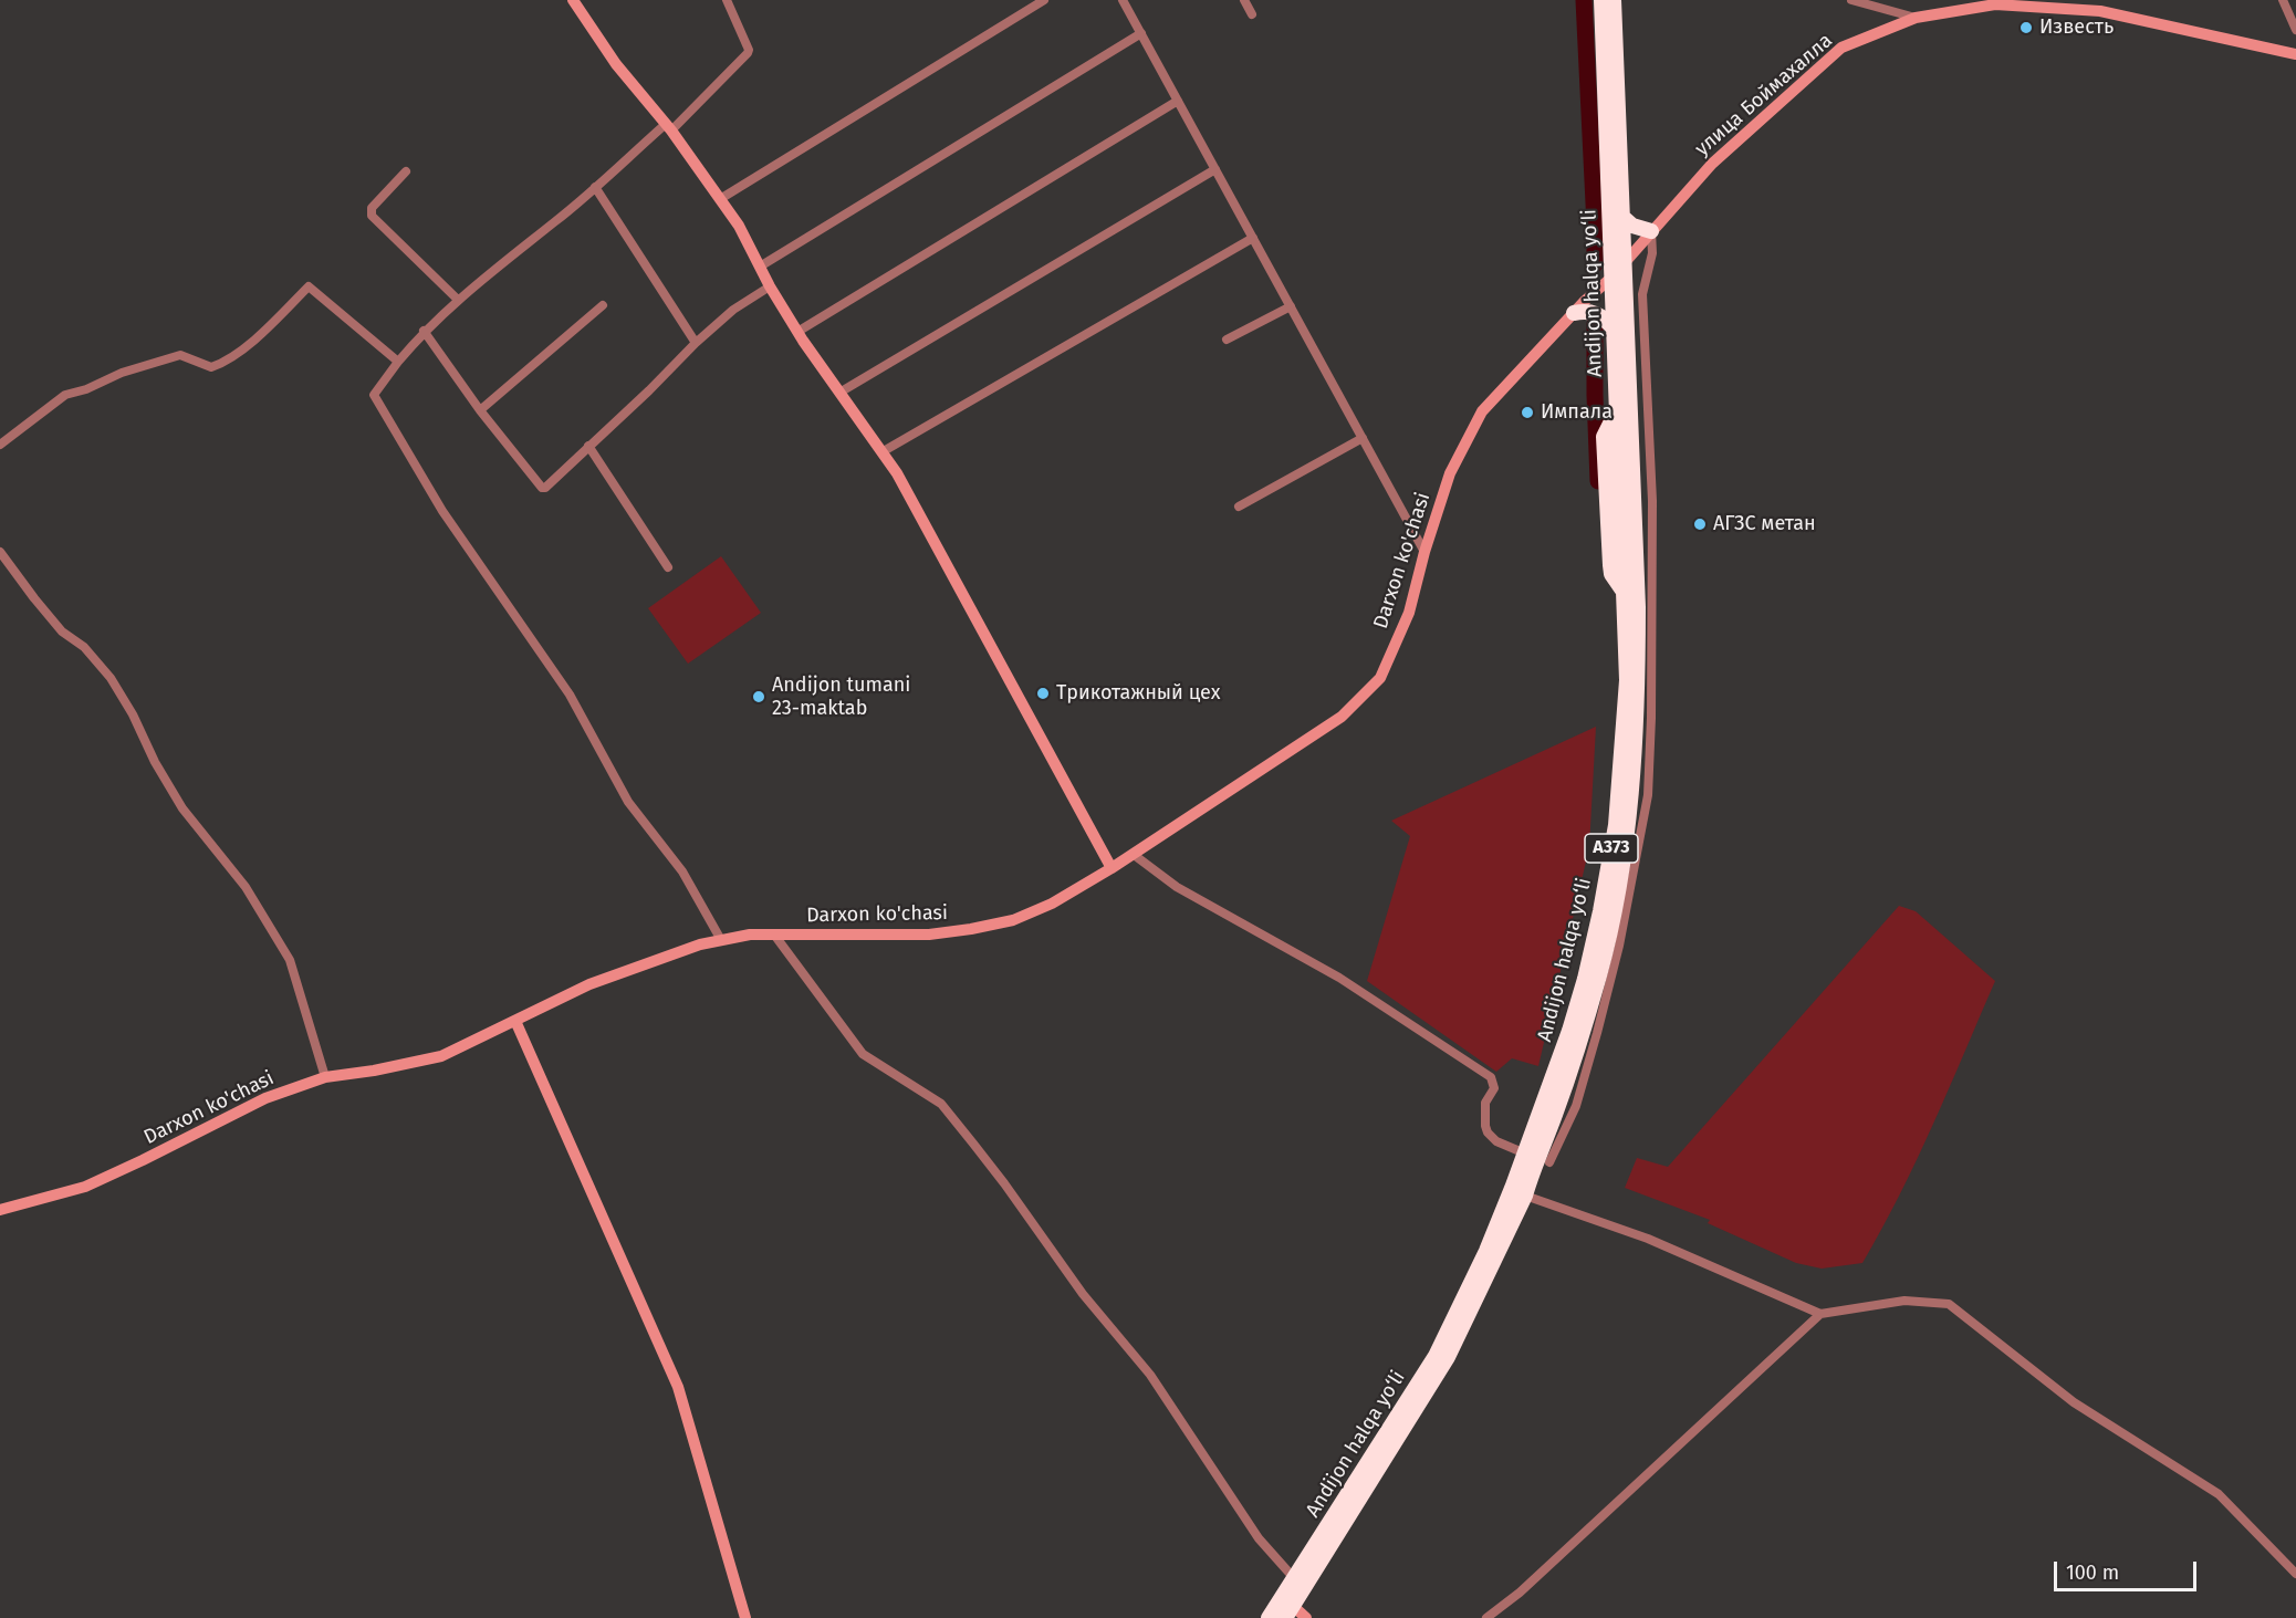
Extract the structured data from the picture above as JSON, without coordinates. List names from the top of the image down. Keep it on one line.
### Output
{"streets":{"highway":["Andijon halqa yo‘li","A373"],"main road":["улица Боймахалла","Darxon ko'chasi"]},"crossings":[["улица Боймахалла","Andijon halqa yo‘li"],["улица Боймахалла","Darxon ko'chasi"],["Andijon halqa yo‘li","Darxon ko'chasi"]],"places":["Известь","Импала","АГЗС метан","Трикотажный цех","Andijon tumani 23-maktab"],"scale_bar":"100 m"}
